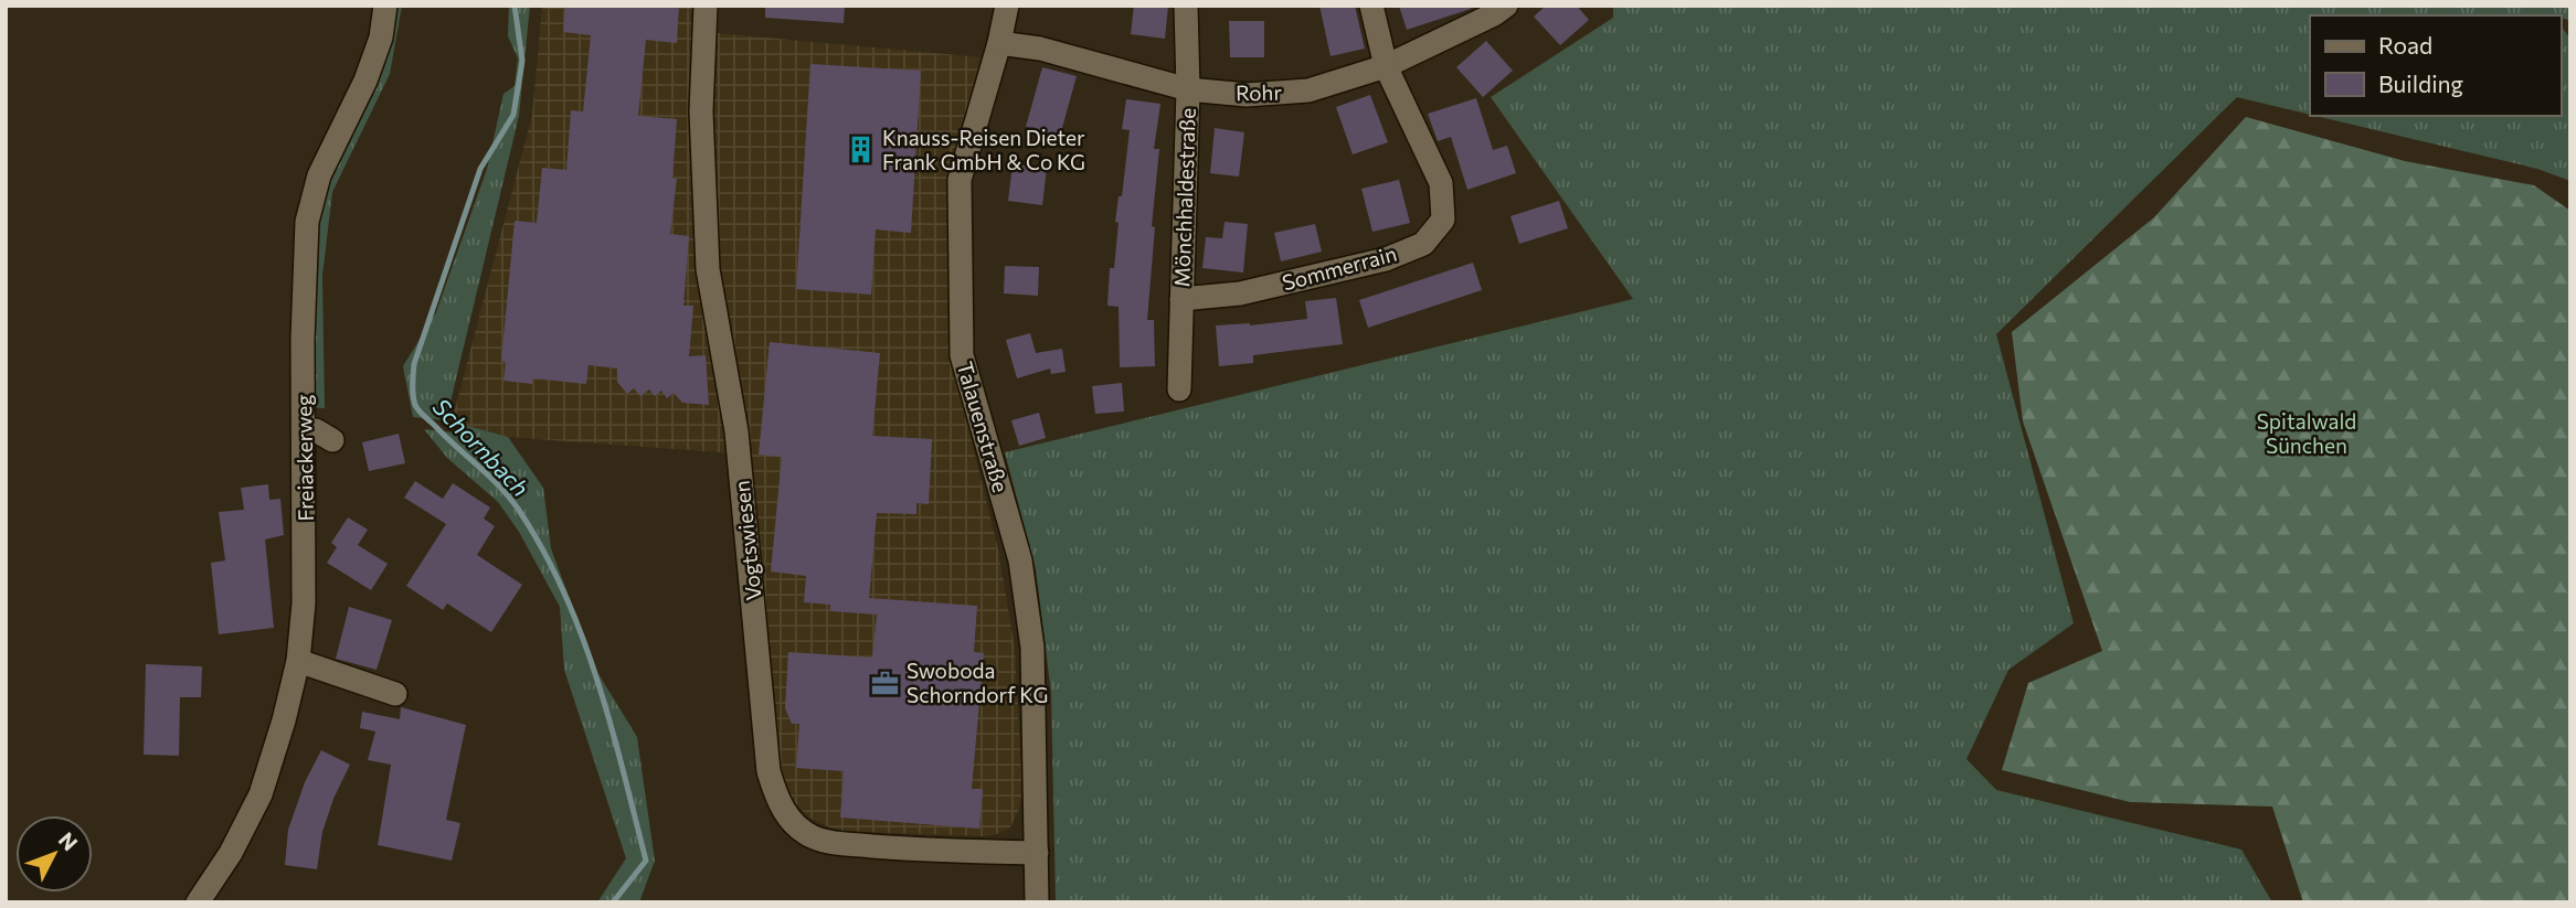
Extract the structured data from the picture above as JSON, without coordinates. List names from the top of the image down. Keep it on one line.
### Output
{"streets":{"street":["Rohr","Mönchhaldestraße","Sommerrain","Talauenstraße","Freiackerweg","Vogtswiesen"]},"crossings":[["Rohr","Mönchhaldestraße"],["Rohr","Sommerrain"],["Rohr","Talauenstraße"],["Mönchhaldestraße","Sommerrain"],["Talauenstraße","Vogtswiesen"]],"water":["Schornbach"],"parks":["Spitalwald Sünchen"],"places":{"building":["Knauss-Reisen Dieter Frank GmbH & Co KG"],"office":["Swoboda Schorndorf KG"]},"legend":["Road","Building"],"north":"top right"}
